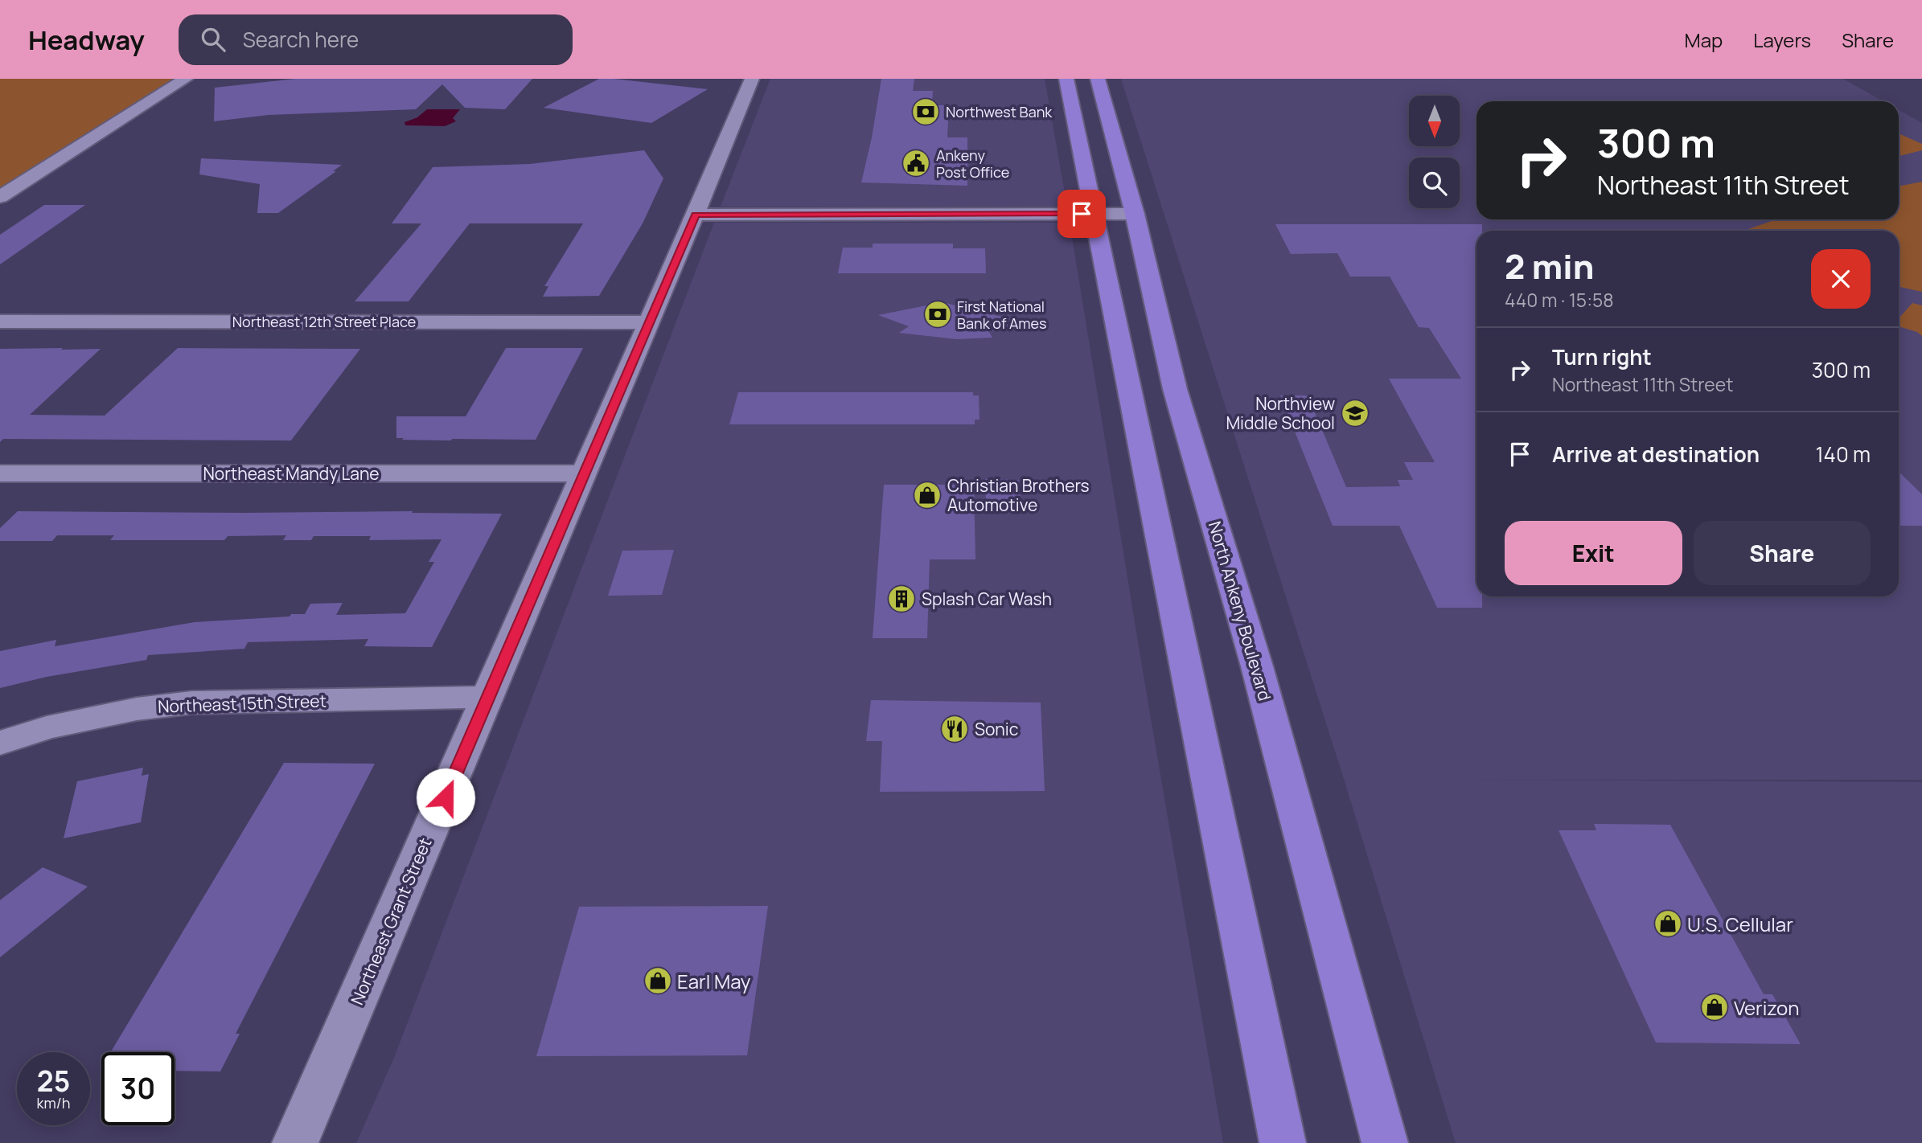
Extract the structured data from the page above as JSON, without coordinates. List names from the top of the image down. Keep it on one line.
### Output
{"streets":{"main road":["North Ankeny Boulevard"],"street":["Northeast 12th Street Place","Northeast Mandy Lane","Northeast 15th Street","Northeast Grant Street"]},"crossings":[["Northeast 12th Street Place","Northeast Grant Street"],["Northeast Mandy Lane","Northeast Grant Street"],["Northeast 15th Street","Northeast Grant Street"]],"places":{"bank":["Northwest Bank","First National Bank of Ames"],"public building":["Ankeny Post Office"],"school or university":["Northview Middle School"],"shop":["Christian Brothers Automotive","U.S. Cellular","Earl May","Verizon"],"building":["Splash Car Wash"],"restaurant":["Sonic"]},"north":"bottom","page":{"header":"Headway","search":"Search here","nav":["Map","Layers","Share"],"turn":["300 m","Northeast 11th Street"],"heading":["2 min","440 m · 15:58"],"list":[{"name":"Turn right","note":"Northeast 11th Street","value":"300 m"},{"name":"Arrive at destination","value":"140 m"}],"buttons":["Exit","Share"],"speed":"25 km/h","limit":"30"}}
